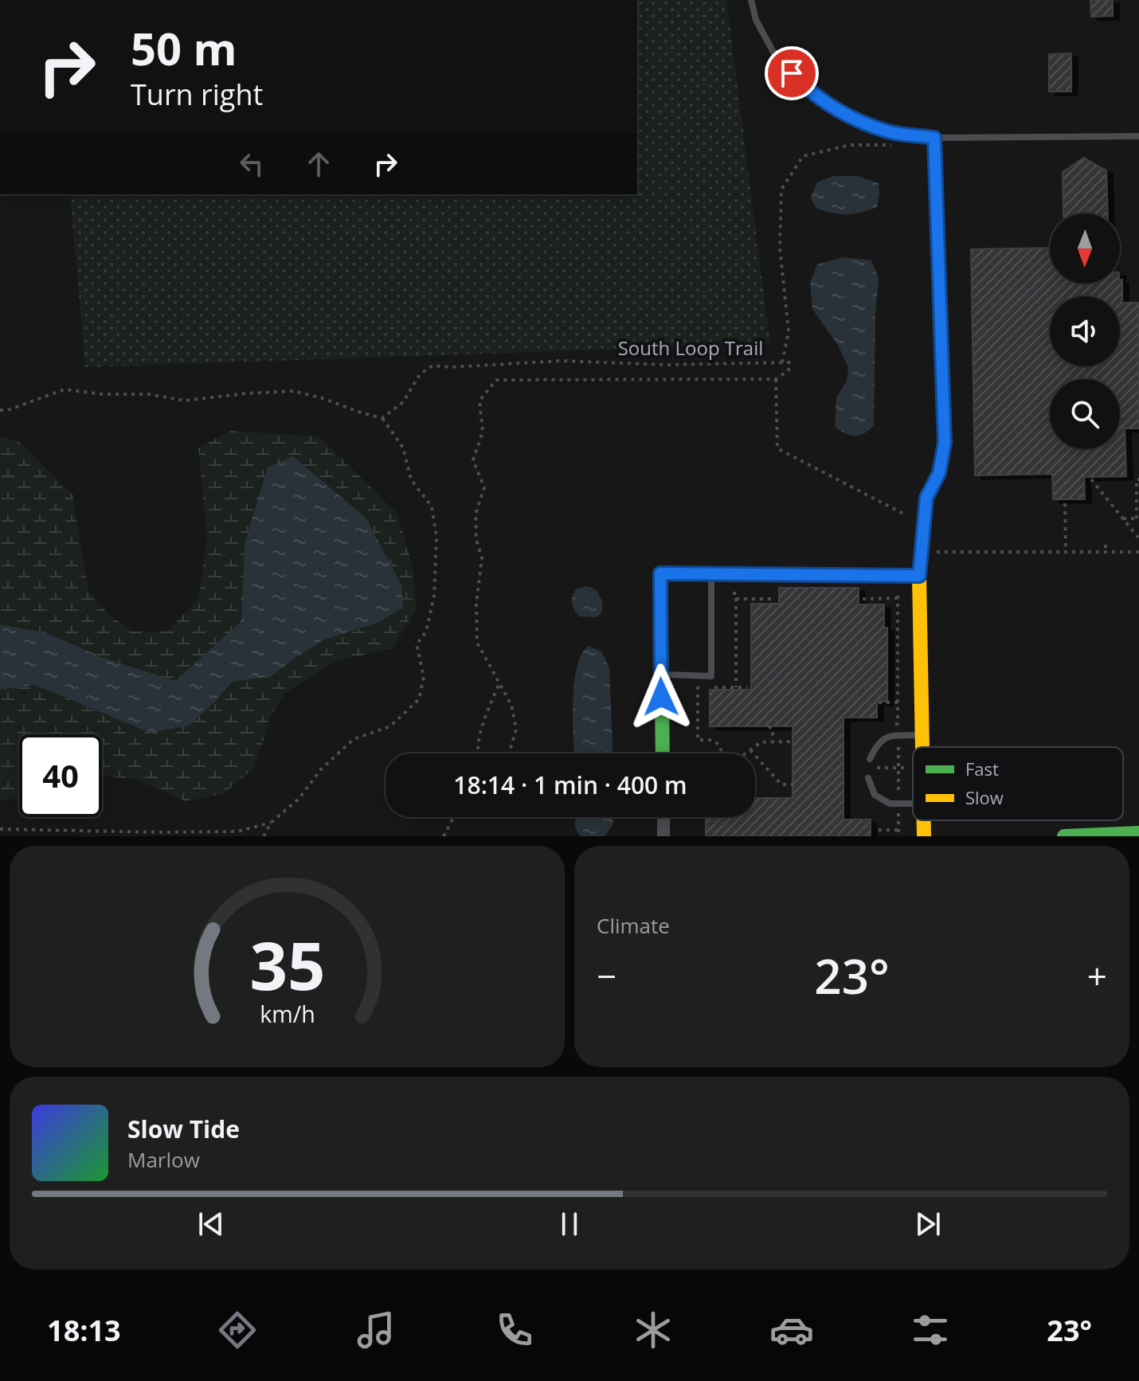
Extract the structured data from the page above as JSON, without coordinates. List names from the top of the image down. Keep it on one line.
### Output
{"streets":{"path":["South Loop Trail"]},"legend":["Fast","Slow"],"north":"bottom","page":{"turn":["50 m","Turn right"],"limit":"40","trip":"18:14 · 1 min · 400 m","tile":"Climate","heat":["−","23°","+"],"song":["Slow Tide","Marlow"],"tabs":["18:13","23°"],"gauge":["35","km/h"]}}
